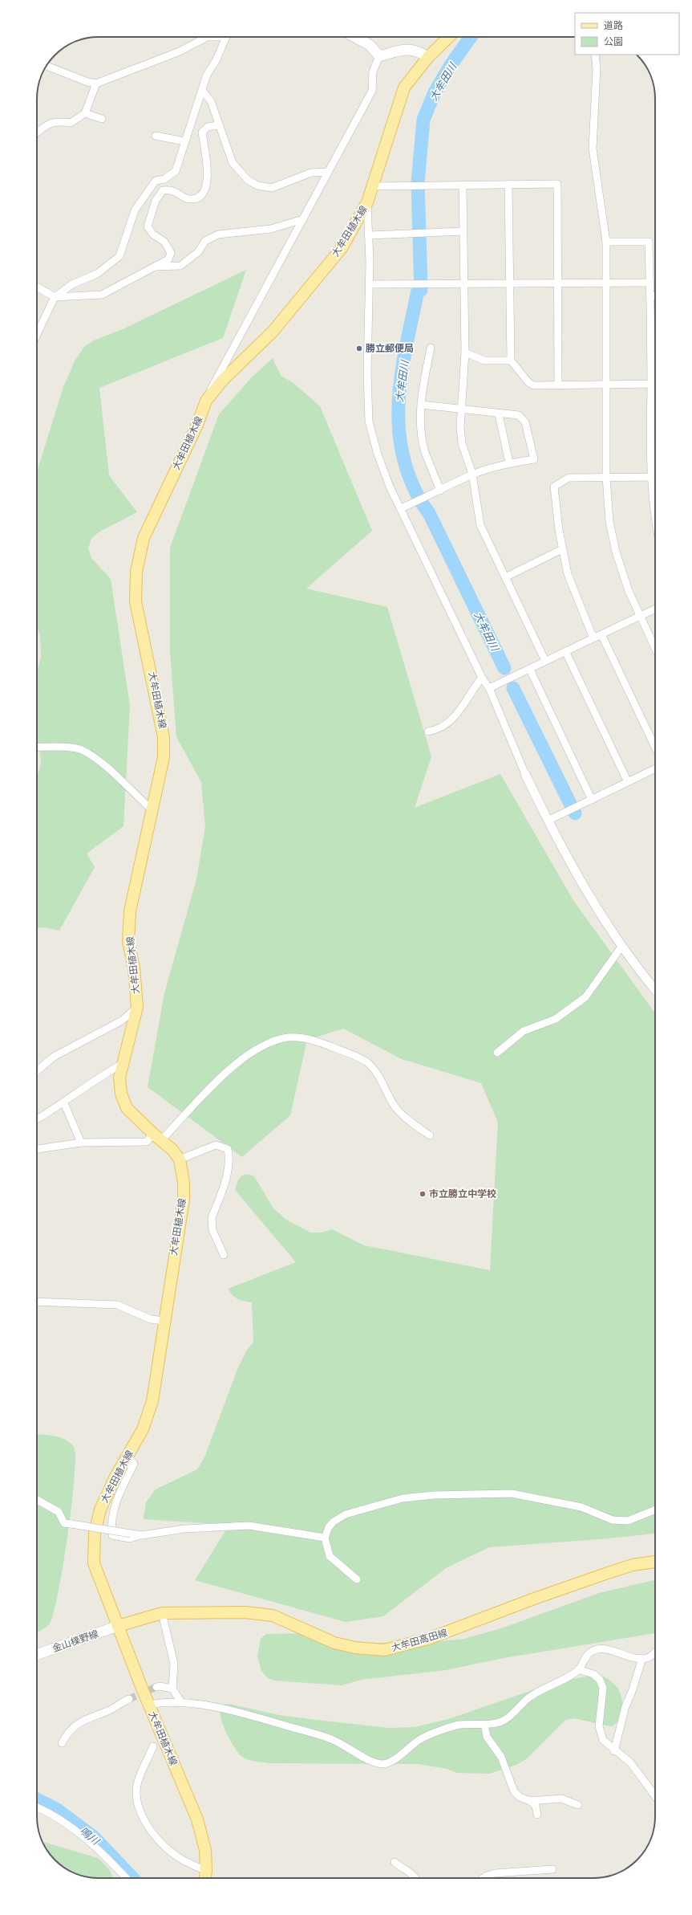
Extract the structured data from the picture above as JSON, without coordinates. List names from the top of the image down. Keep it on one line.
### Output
{"streets":{"main road":["大牟田植木線","大牟田高田線","金山檪野線"]},"crossings":[["大牟田植木線","大牟田高田線"],["大牟田植木線","金山檪野線"],["大牟田高田線","金山檪野線"]],"water":["大牟田川","鳴川"],"places":["勝立郵便局","市立勝立中学校"],"legend":["道路","公園"]}
